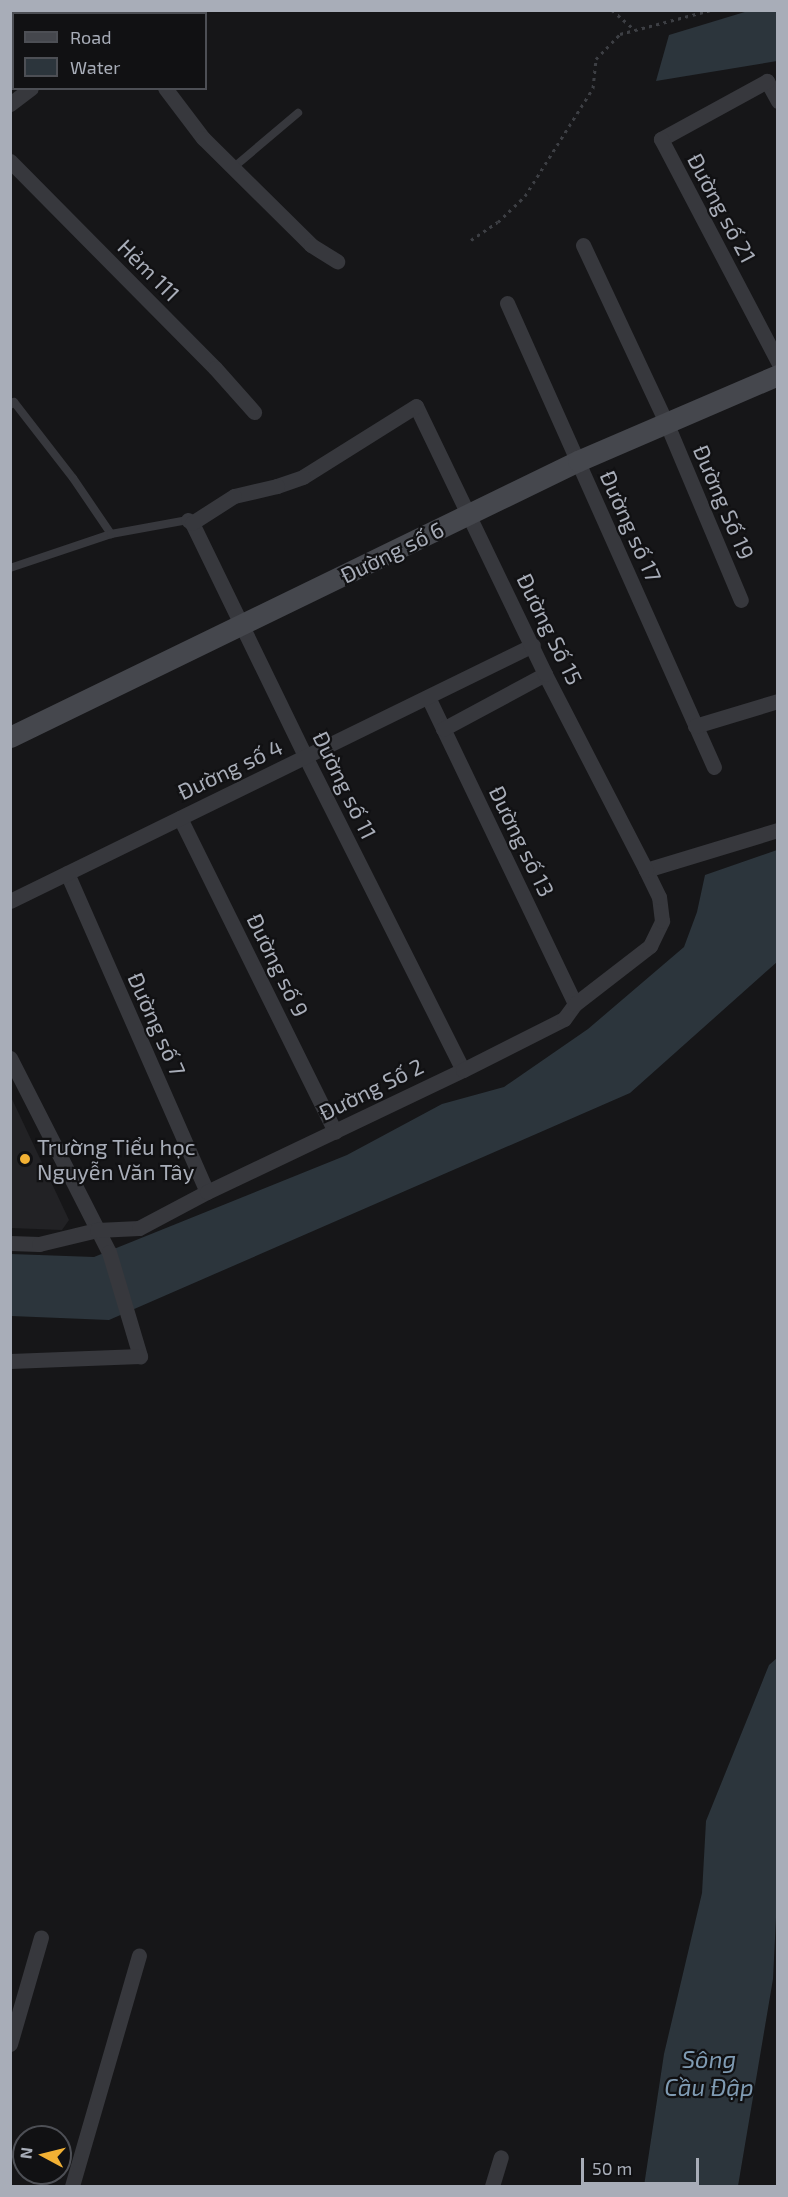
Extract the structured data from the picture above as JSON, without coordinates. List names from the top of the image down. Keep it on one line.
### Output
{"streets":{"street":["Đường số 21","Hẻm 111","Đường Số 19","Đường số 17","Đường số 6","Đường Số 15","Đường số 4","Đường số 11","Đường số 13","Đường số 9","Đường số 7","Đường Số 2"]},"crossings":[["Đường Số 19","Đường số 6"],["Đường số 17","Đường số 6"],["Đường số 6","Đường Số 15"],["Đường số 6","Đường số 11"],["Đường Số 15","Đường số 4"],["Đường Số 15","Đường số 11"],["Đường Số 15","Đường Số 2"],["Đường số 4","Đường số 11"],["Đường số 4","Đường số 13"],["Đường số 4","Đường số 9"],["Đường số 4","Đường số 7"],["Đường số 11","Đường Số 2"],["Đường số 13","Đường Số 2"],["Đường số 9","Đường Số 2"],["Đường số 7","Đường Số 2"]],"water":["Sông Cầu Đập"],"places":["Trường Tiểu học Nguyễn Văn Tây"],"legend":["Road","Water"],"scale_bar":"50 m","north":"left"}
